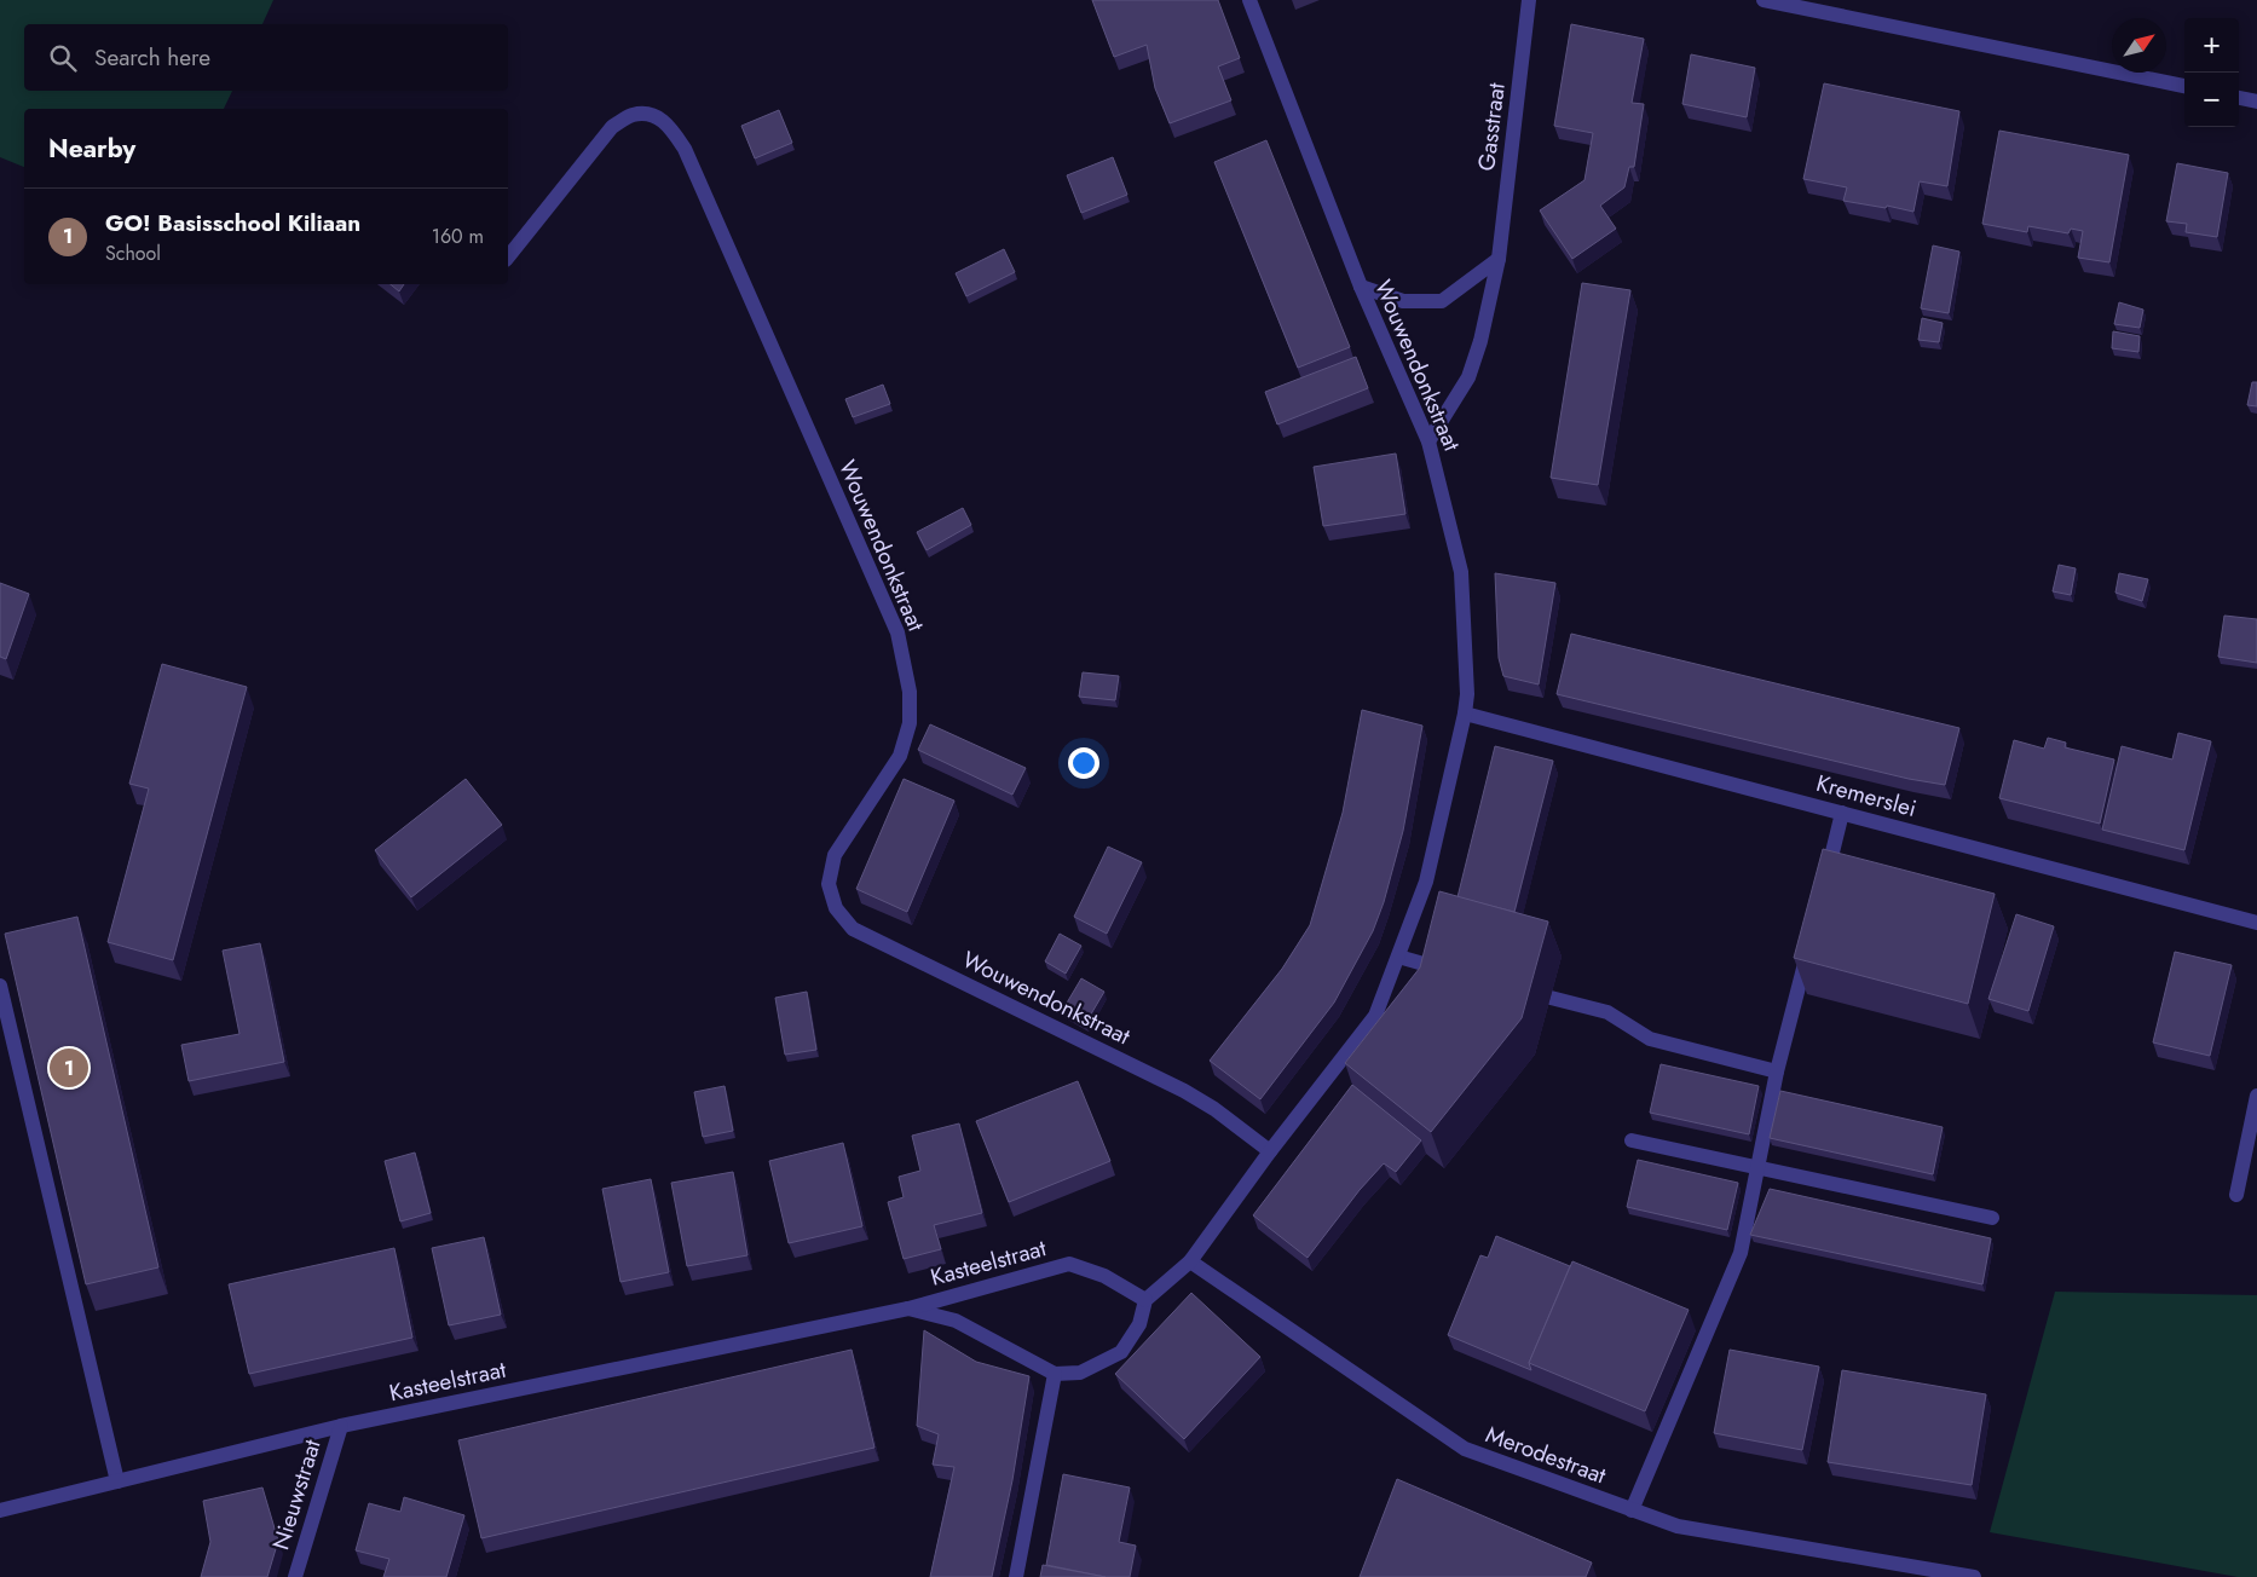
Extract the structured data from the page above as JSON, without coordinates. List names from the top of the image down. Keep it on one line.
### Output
{"streets":{"street":["Gasstraat","Wouwendonkstraat","Kremerslei","Kasteelstraat","Merodestraat","Nieuwstraat"]},"crossings":[["Gasstraat","Wouwendonkstraat"],["Wouwendonkstraat","Kremerslei"],["Wouwendonkstraat","Kasteelstraat"],["Wouwendonkstraat","Merodestraat"],["Kasteelstraat","Nieuwstraat"]],"north":"top right","page":{"map_buttons":["+","−"],"search":"Search here","heading":"Nearby","list":[{"mark":"1","name":"GO! Basisschool Kiliaan","note":"School","value":"160 m"}],"pins":"1"}}
